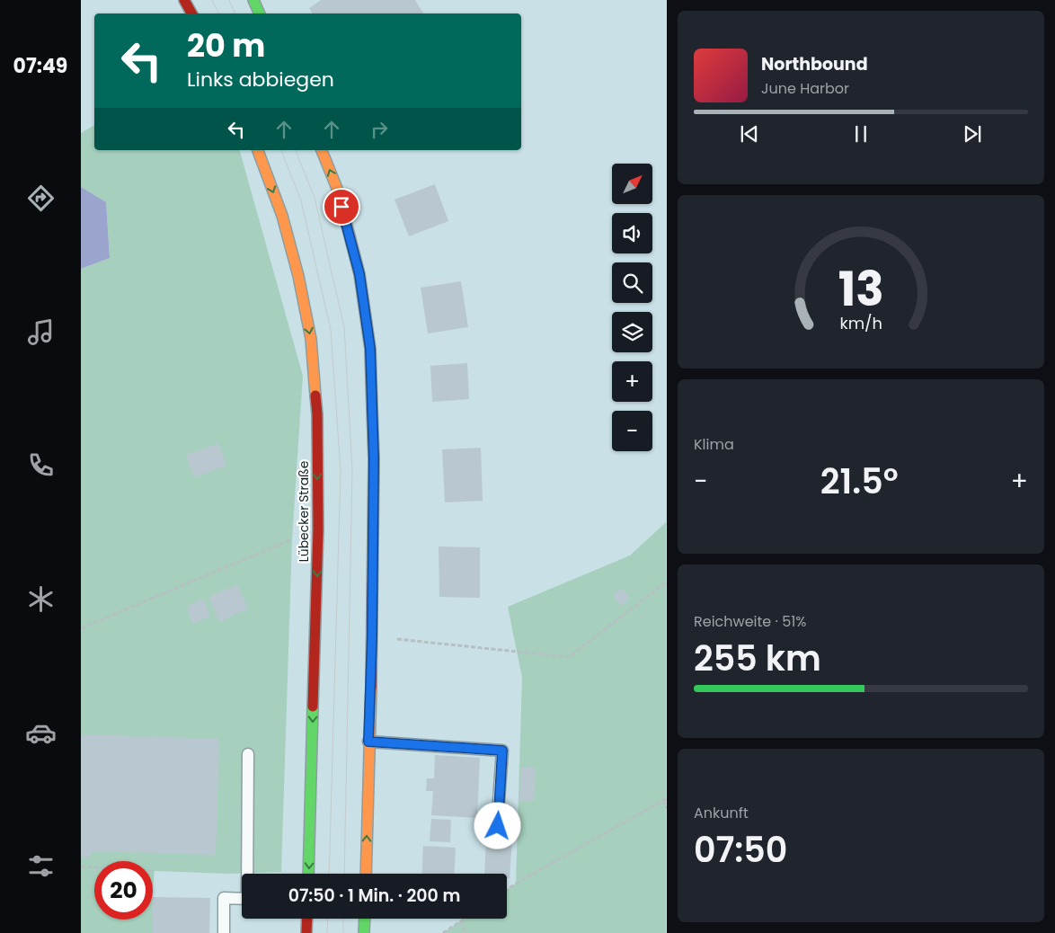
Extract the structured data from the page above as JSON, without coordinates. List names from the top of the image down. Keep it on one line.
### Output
{"streets":{"street":["Lübecker Straße"]},"north":"top right","page":{"tabs":"07:49","turn":["20 m","Links abbiegen"],"song":["Northbound","June Harbor"],"map_buttons":["+","−"],"tile":["Klima",["Reichweite · 51%","255 km"],["Ankunft","07:50"]],"heat":["−","21.5°","+"],"limit":"20","trip":"07:50 · 1 Min. · 200 m","gauge":["13","km/h"]}}
